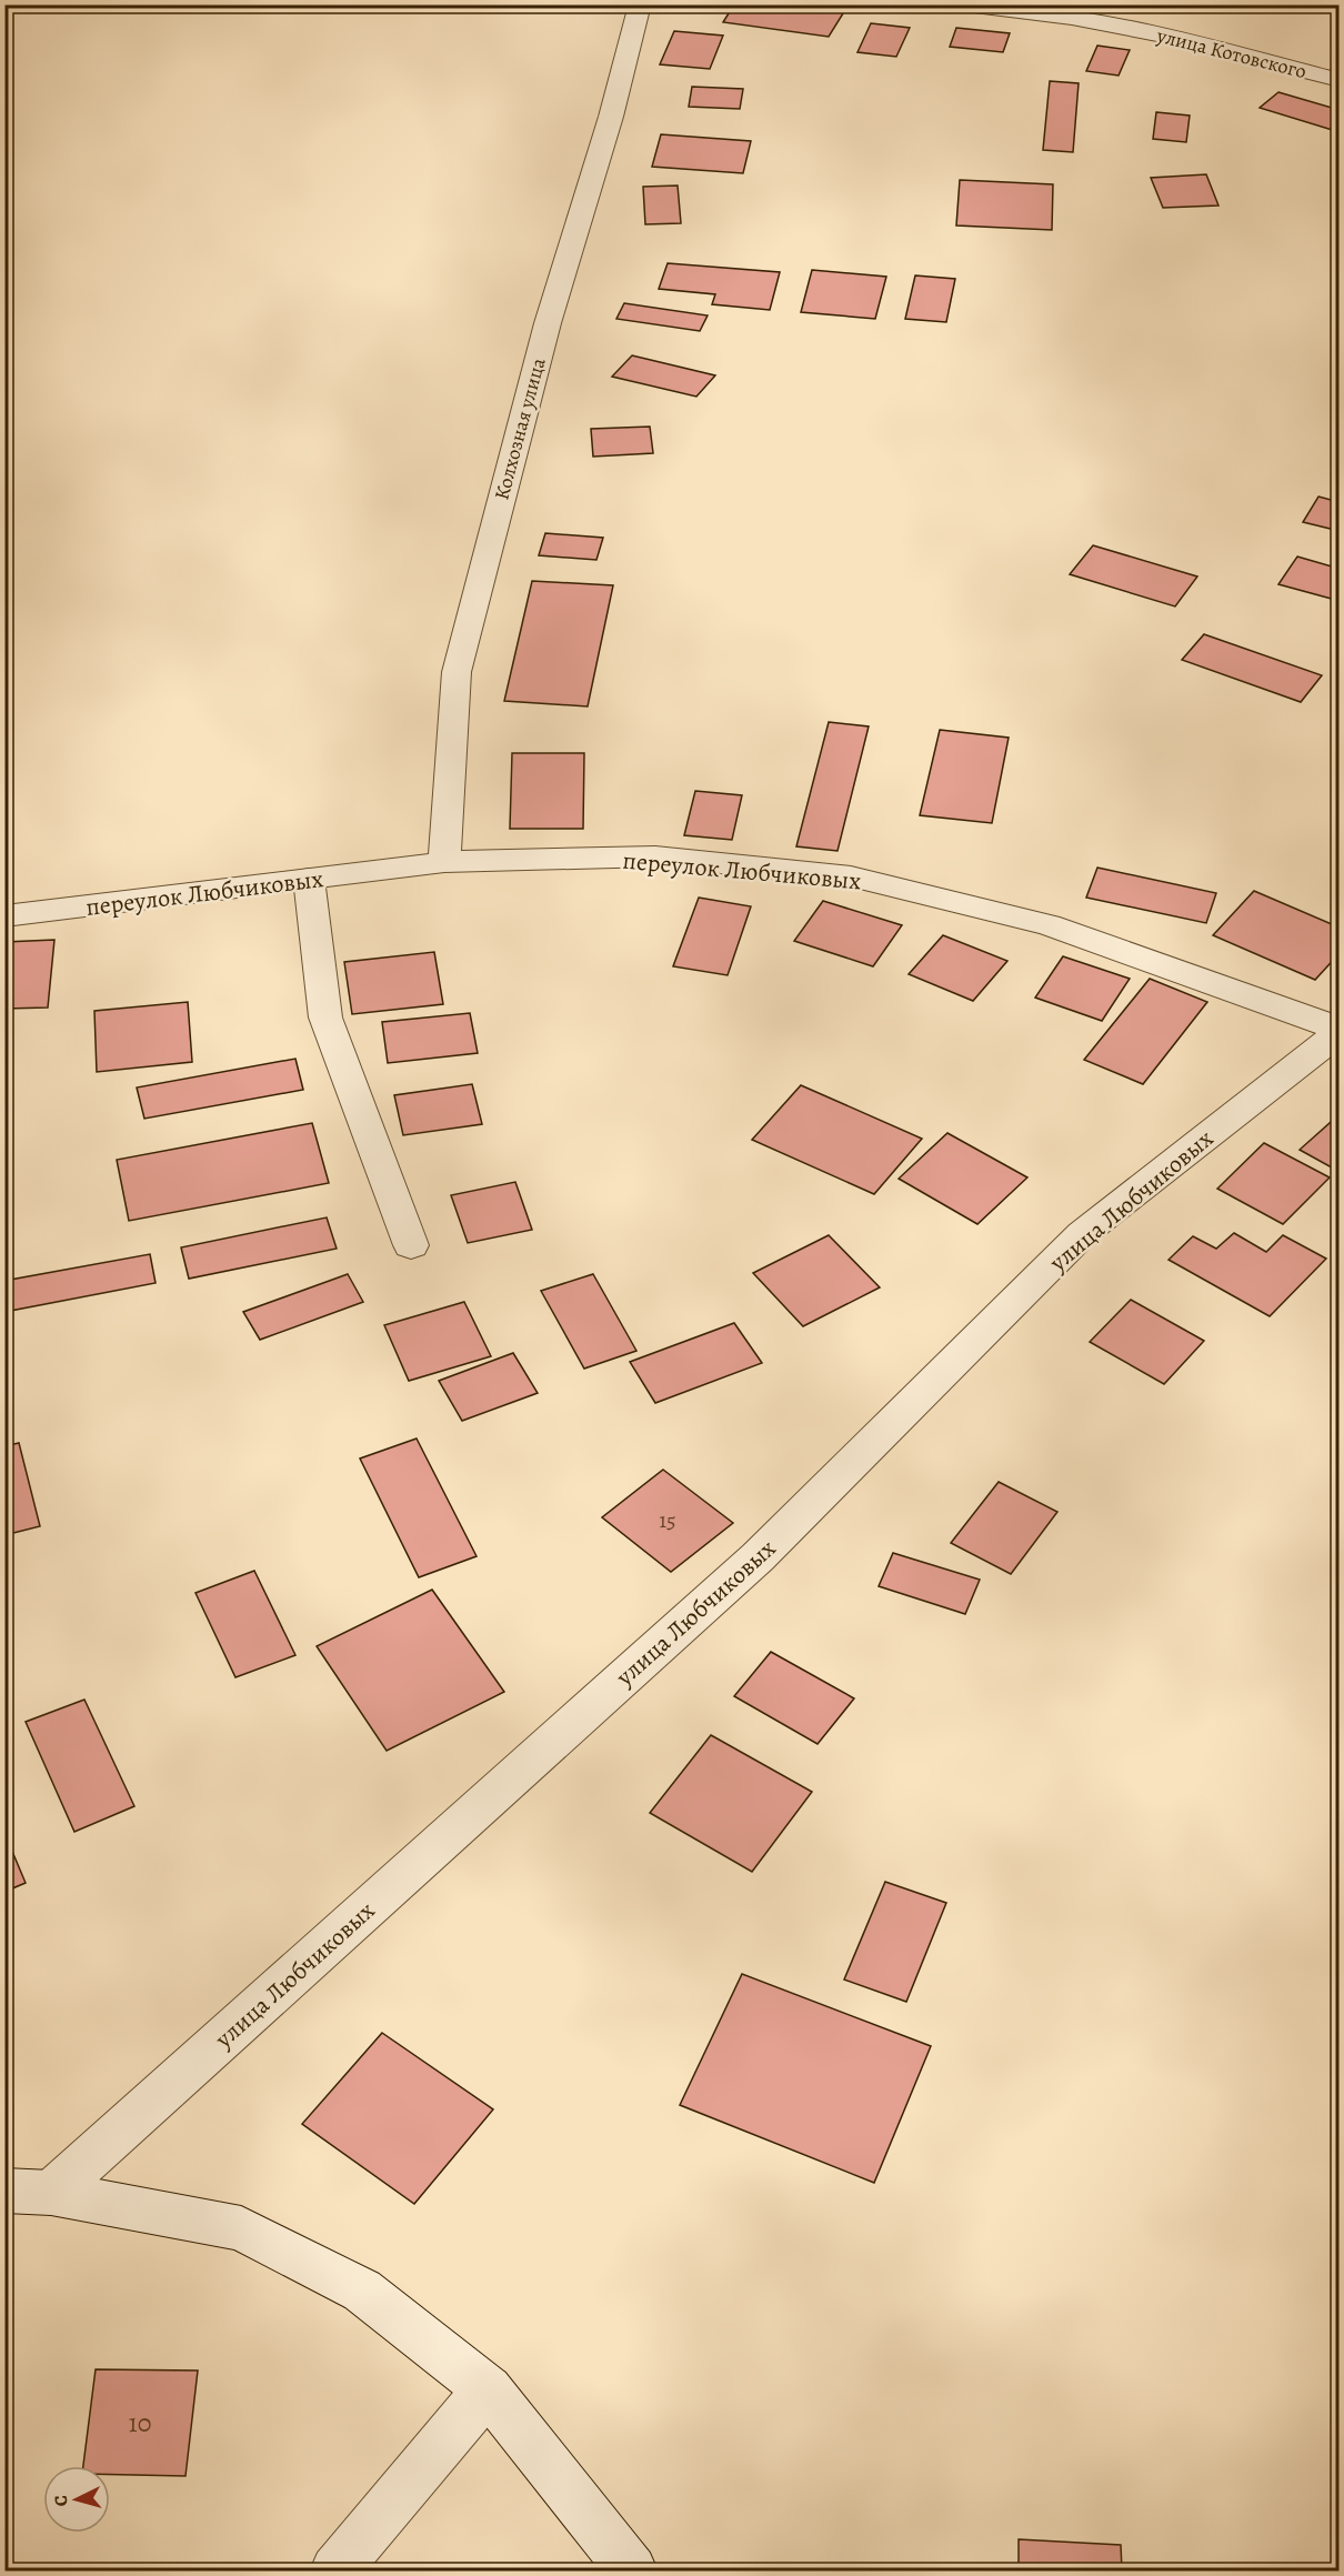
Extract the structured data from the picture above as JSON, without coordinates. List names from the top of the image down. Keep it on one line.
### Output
{"streets":{"street":["улица Котовского","Колхозная улица","переулок Любчиковых","улица Любчиковых"]},"crossings":[["Колхозная улица","переулок Любчиковых"],["переулок Любчиковых","улица Любчиковых"]],"house_numbers":["15","10"],"north":"left"}
